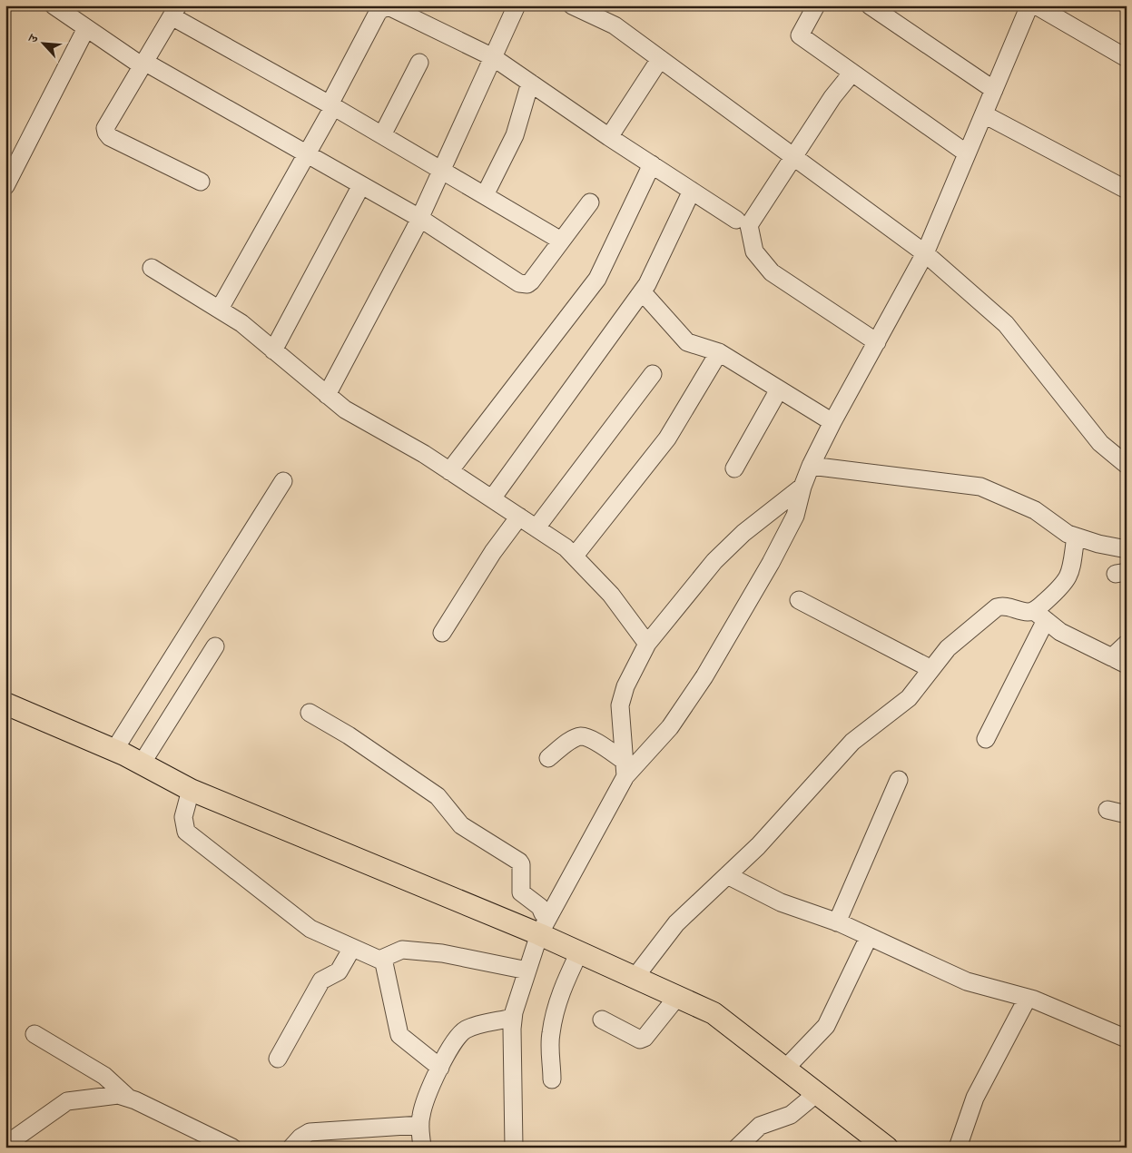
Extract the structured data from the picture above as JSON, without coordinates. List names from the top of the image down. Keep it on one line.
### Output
{"north":"top left"}
